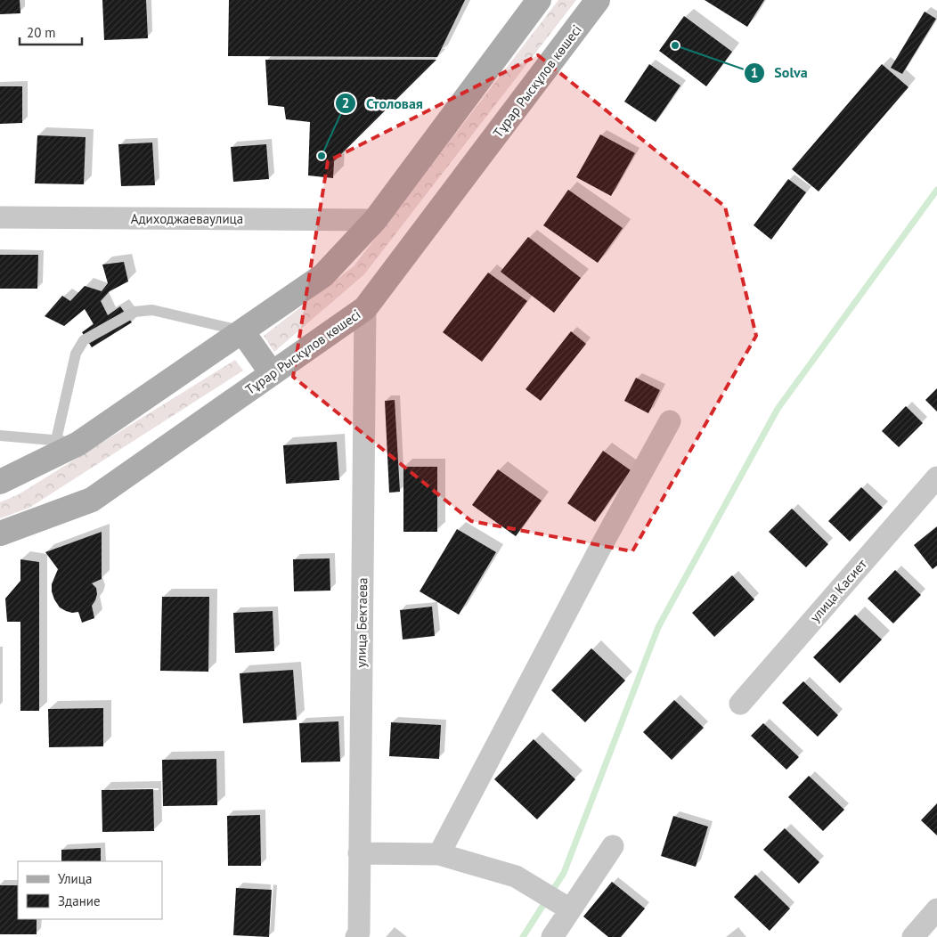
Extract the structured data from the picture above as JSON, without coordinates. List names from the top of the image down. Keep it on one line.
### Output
{"streets":{"main road":["Тұрар Рыскұлов көшесі"],"street":["Адиходжаеваулица","улица Касиет","улица Бектаева"]},"crossings":[["Тұрар Рыскұлов көшесі","улица Бектаева"]],"places":["Solva","Столовая"],"legend":["Улица","Здание"],"scale_bar":"20 m"}
